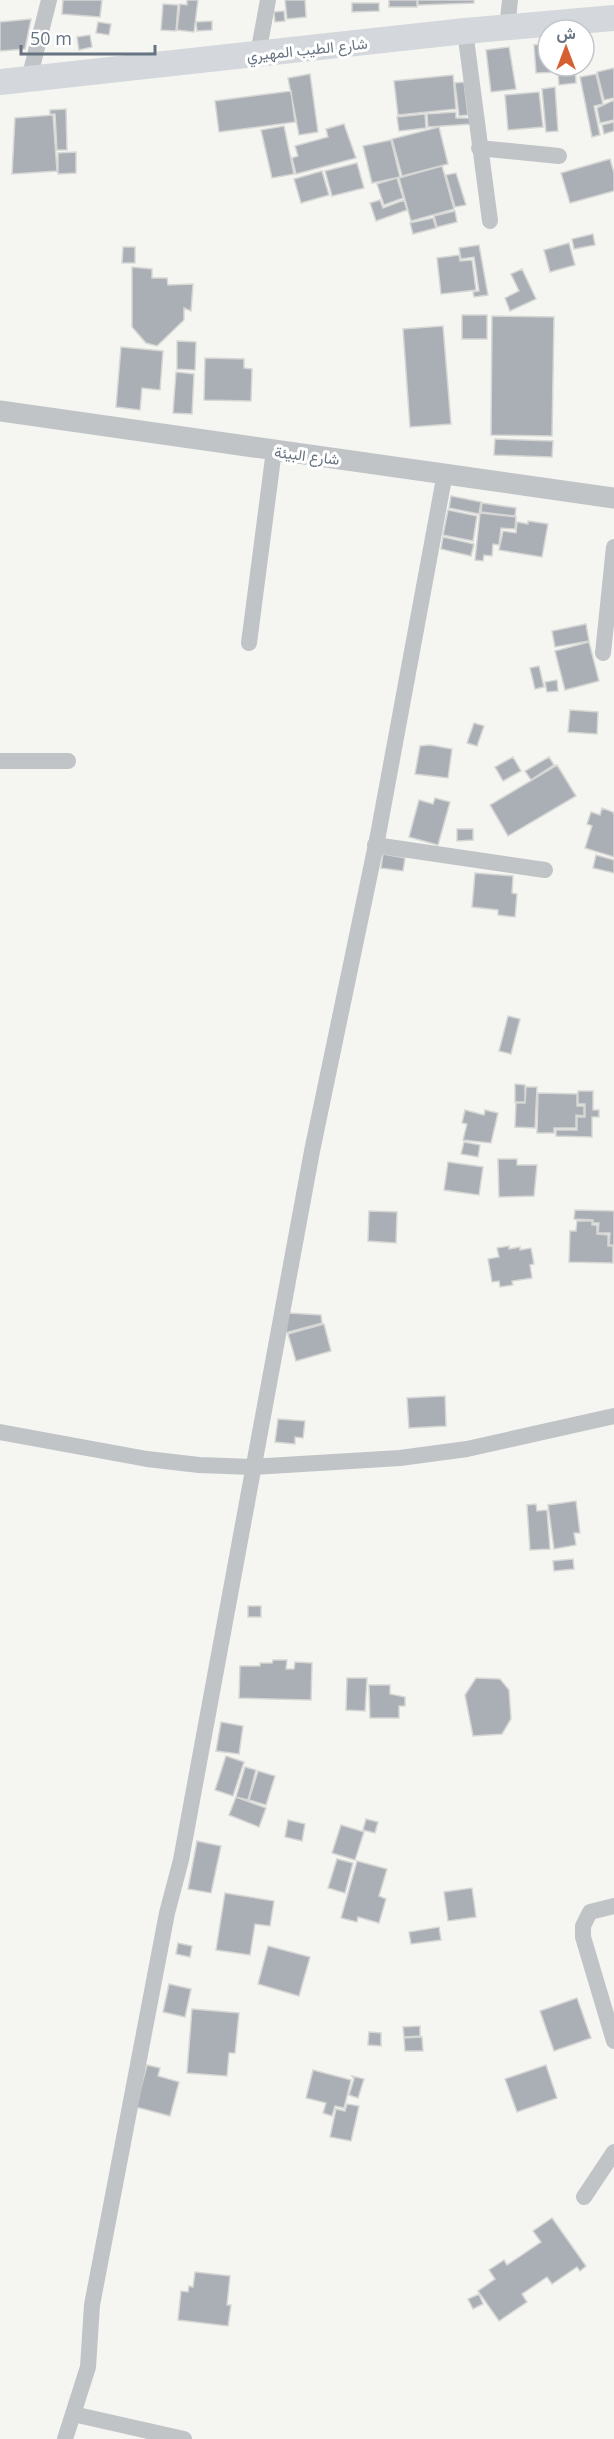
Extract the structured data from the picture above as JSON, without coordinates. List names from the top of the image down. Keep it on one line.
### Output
{"streets":{"main road":["شارع الطيب المهيري"],"street":["شارع البيئة"]},"scale_bar":"50 m","north":"top"}
